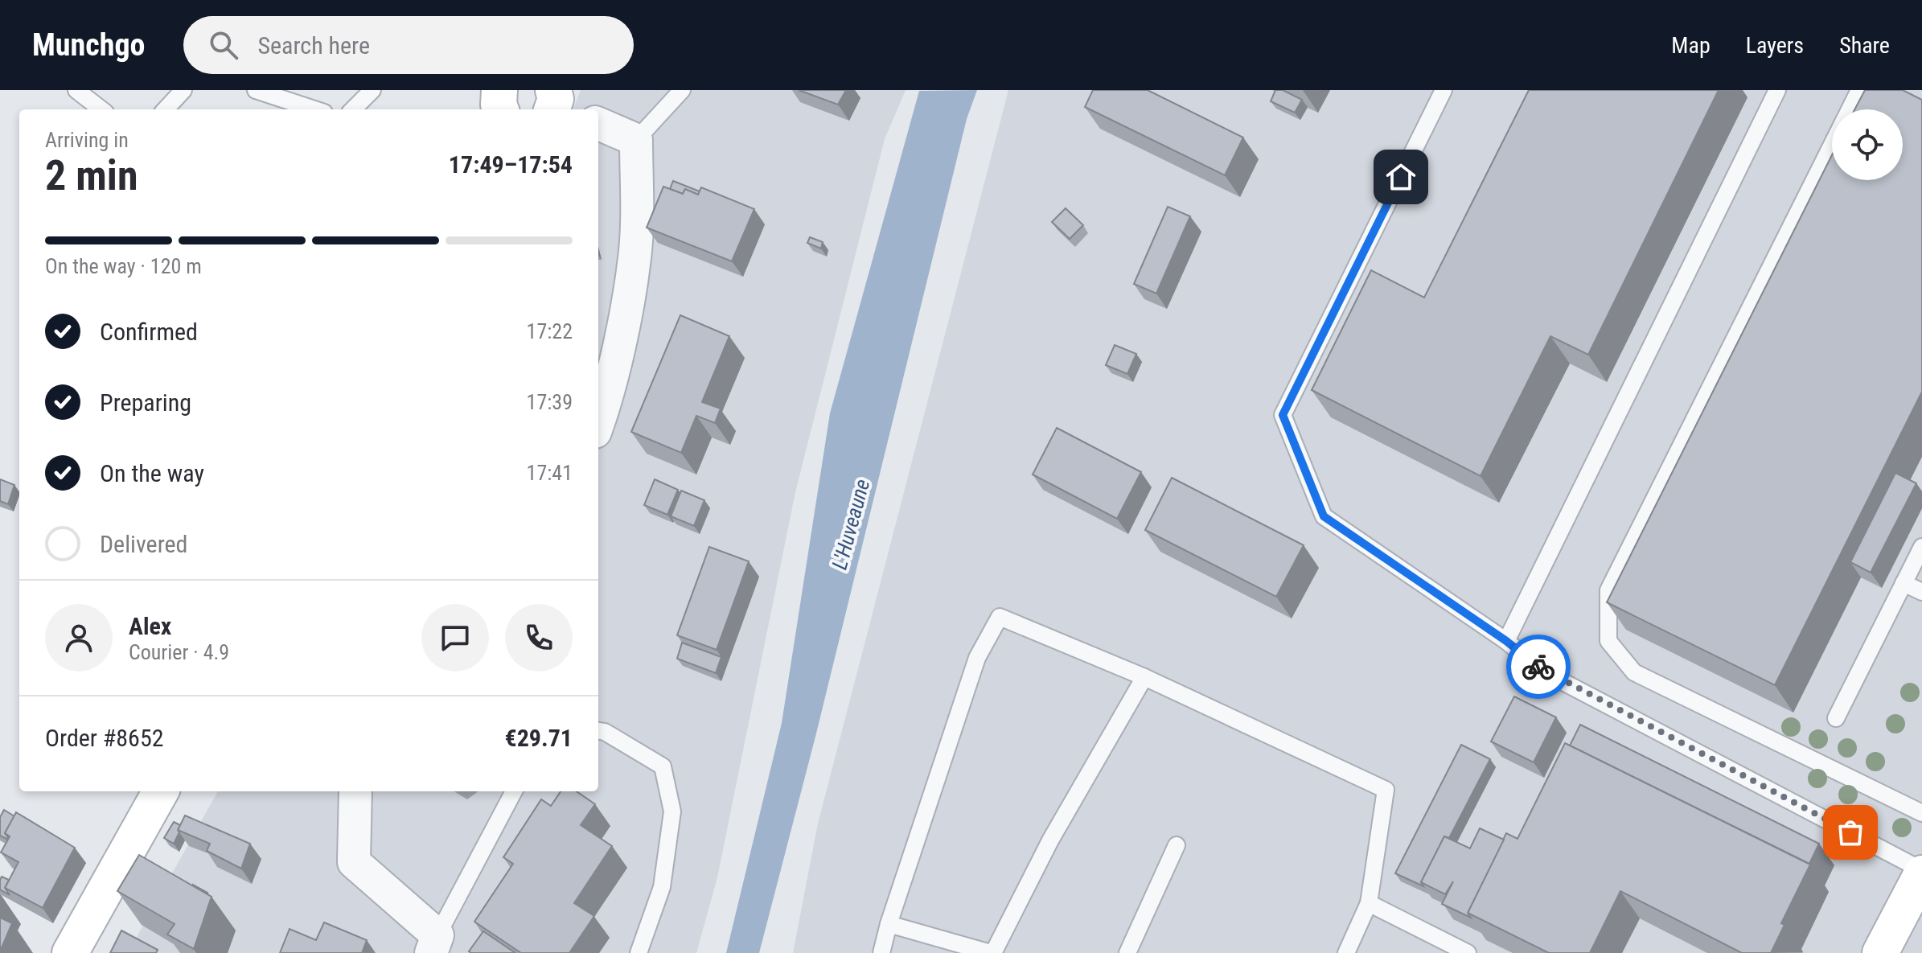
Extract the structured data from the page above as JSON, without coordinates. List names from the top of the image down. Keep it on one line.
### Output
{"water":["L'Huveaune"],"page":{"header":"Munchgo","search":"Search here","nav":["Map","Layers","Share"],"heading":["2 min","Arriving in","17:49–17:54"],"panel":["Alex","Courier · 4.9","Order #8652","€29.71"],"bar":"On the way · 120 m","list":[["Confirmed","17:22"],["Preparing","17:39"],["On the way","17:41"],"Delivered"]}}
